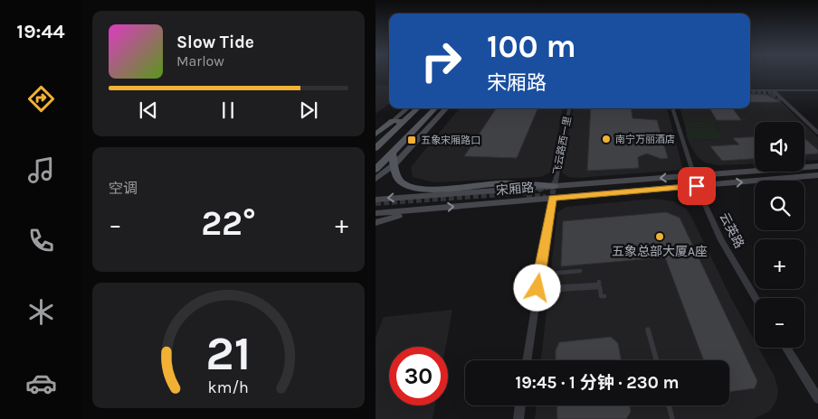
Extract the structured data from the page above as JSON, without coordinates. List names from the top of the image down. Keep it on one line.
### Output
{"streets":{"main road":["宋厢路"],"street":["飞云路西一里","云英路"]},"crossings":[["飞云路西一里","宋厢路"],["宋厢路","云英路"]],"places":{"other":["南宁万丽酒店","五象总部大厦A座"],"transit":["五象宋厢路口"]},"page":{"tabs":"19:44","turn":["100 m","宋厢路"],"song":["Slow Tide","Marlow"],"map_buttons":["+","−"],"tile":"空调","heat":["−","22°","+"],"limit":"30","trip":"19:45 · 1 分钟 · 230 m","gauge":["21","km/h"]}}
